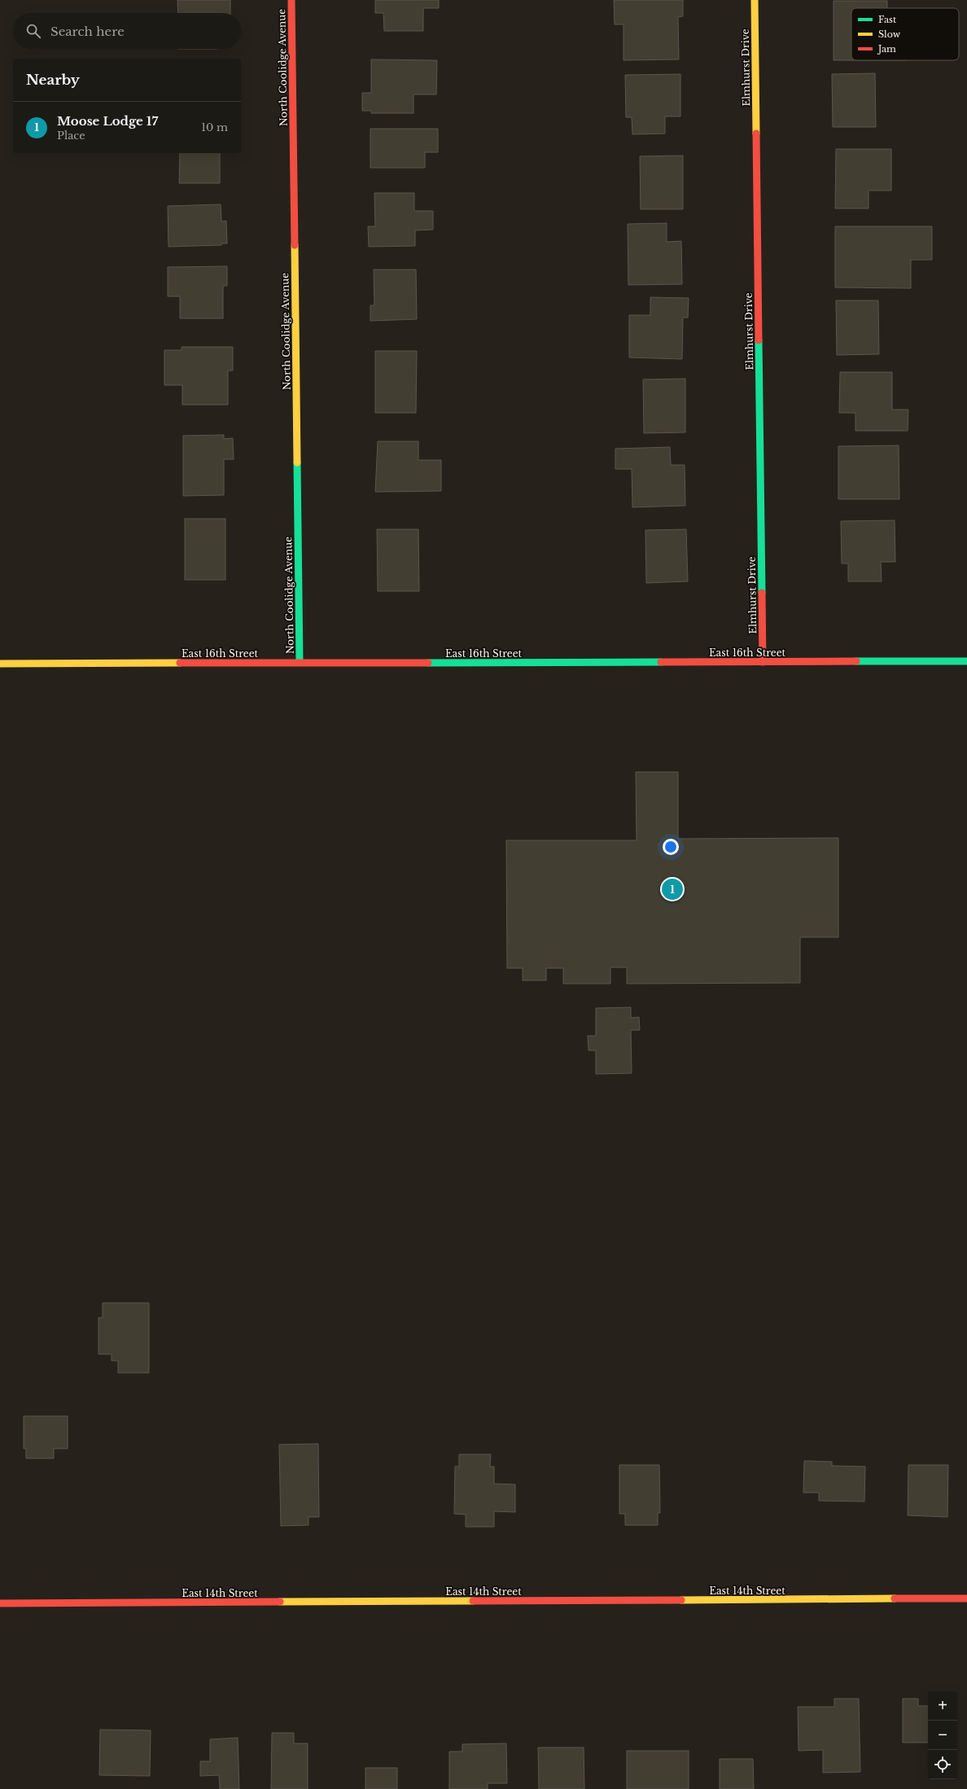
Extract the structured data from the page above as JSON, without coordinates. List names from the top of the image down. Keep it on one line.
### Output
{"streets":{"street":["North Coolidge Avenue","Elmhurst Drive","East 16th Street","East 14th Street"]},"crossings":[["North Coolidge Avenue","East 16th Street"],["Elmhurst Drive","East 16th Street"]],"legend":["Fast","Slow","Jam"],"page":{"search":"Search here","heading":"Nearby","list":[{"mark":"1","name":"Moose Lodge 17","note":"Place","value":"10 m"}],"pins":"1","map_buttons":["+","−"]}}
